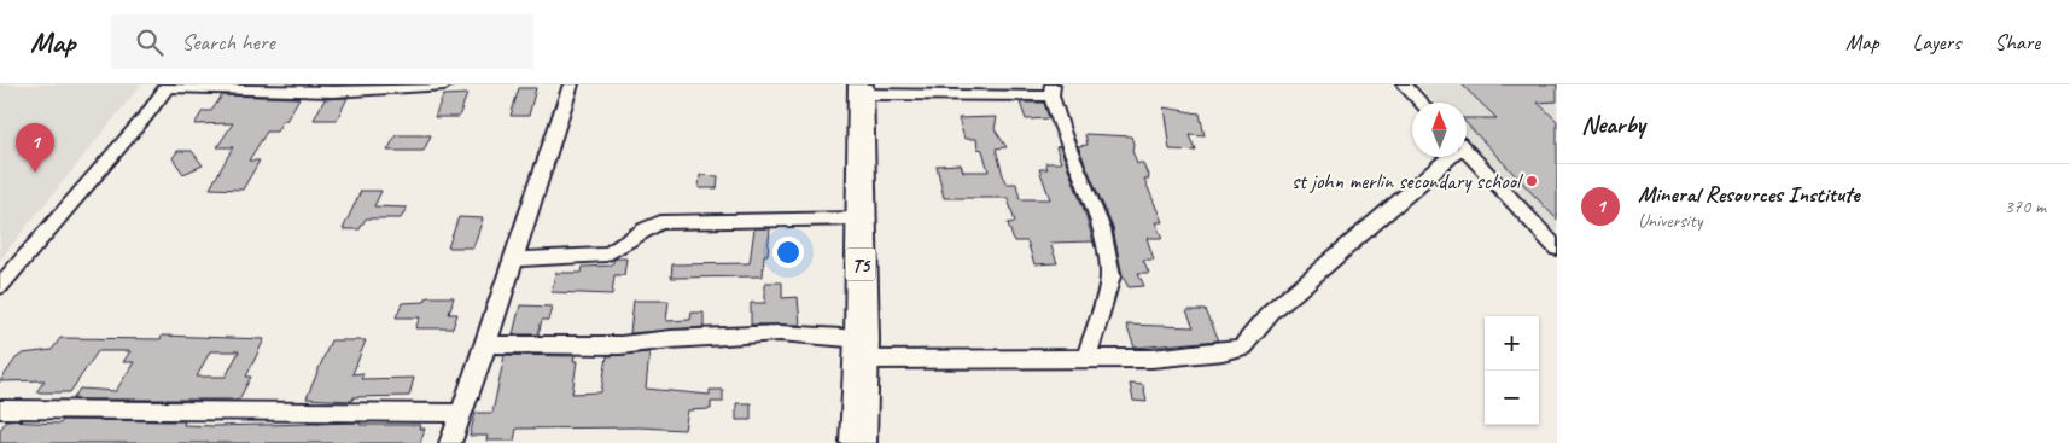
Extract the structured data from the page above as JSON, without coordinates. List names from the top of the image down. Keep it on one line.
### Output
{"streets":{"highway":["T5"]},"places":["st john merlin secondary school"],"north":"top","page":{"header":"Map","search":"Search here","nav":["Map","Layers","Share"],"heading":"Nearby","pins":"1","list":[{"mark":"1","name":"Mineral Resources Institute","note":"University","value":"370 m"}],"map_buttons":["+","−"]}}
